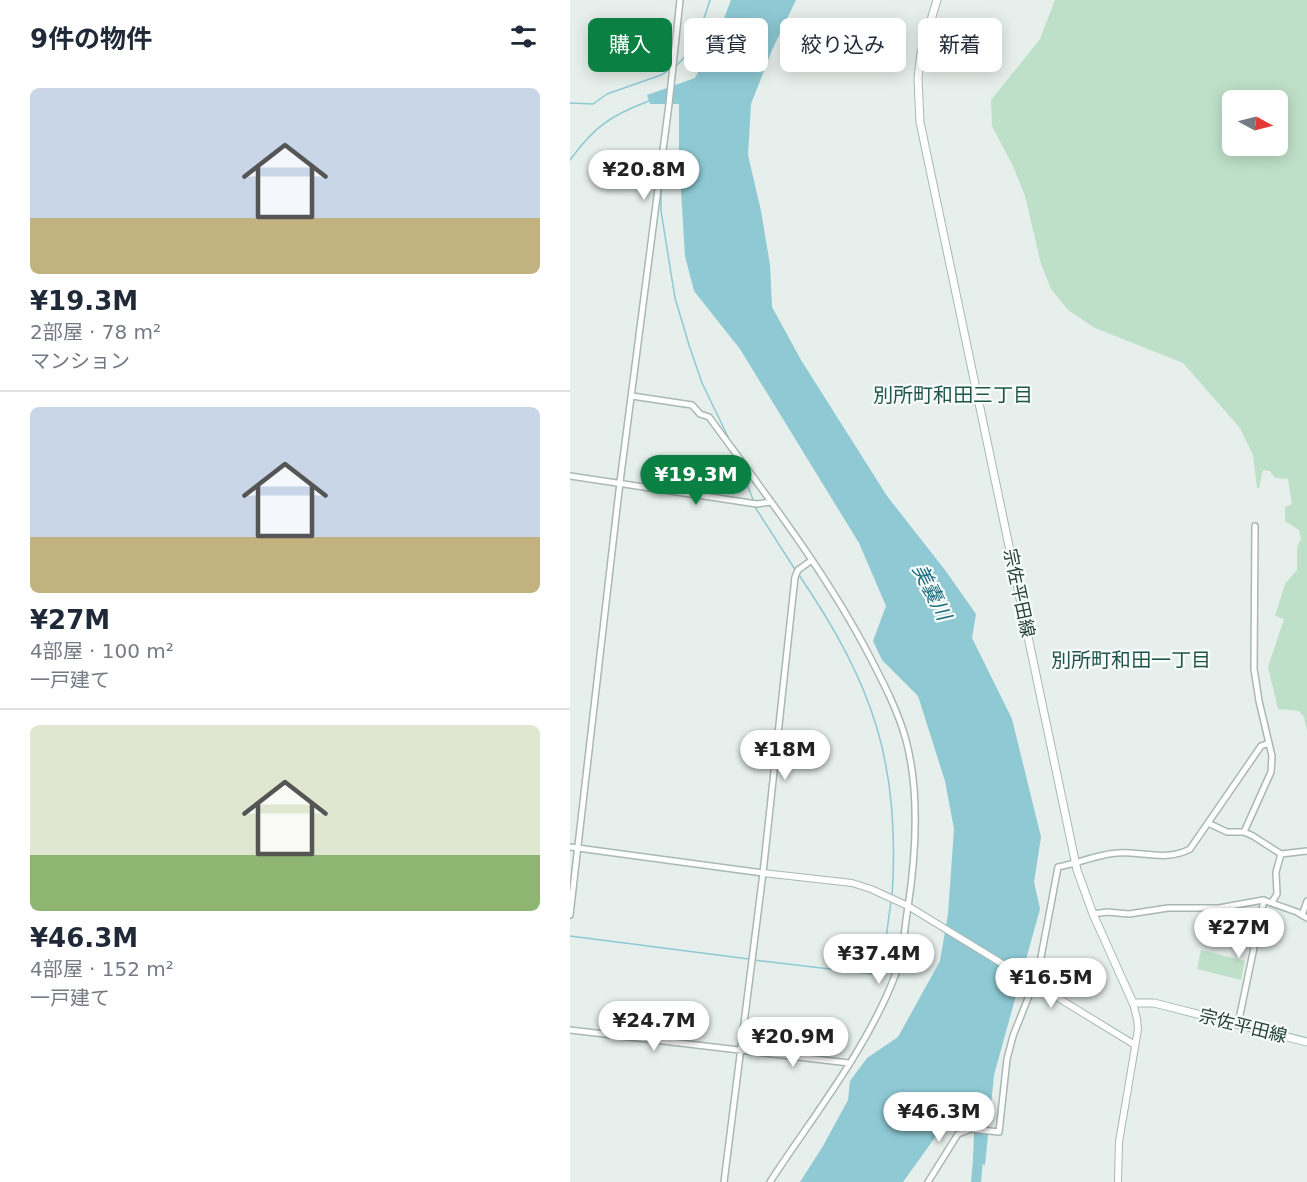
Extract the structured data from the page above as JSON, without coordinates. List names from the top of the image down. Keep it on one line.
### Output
{"streets":{"main road":["宗佐平田線"]},"districts":["別所町和田三丁目","別所町和田一丁目"],"water":["美嚢川"],"north":"right","page":{"heading":"9件の物件","chip":["購入","賃貸","絞り込み","新着"],"list":[{"name":"¥19.3M","note":"2部屋 · 78 m² · マンション"},{"name":"¥27M","note":"4部屋 · 100 m² · 一戸建て"},{"name":"¥46.3M","note":"4部屋 · 152 m² · 一戸建て"}],"price":["¥20.8M","¥19.3M","¥18M","¥27M","¥37.4M","¥16.5M","¥24.7M","¥20.9M","¥46.3M"]}}
